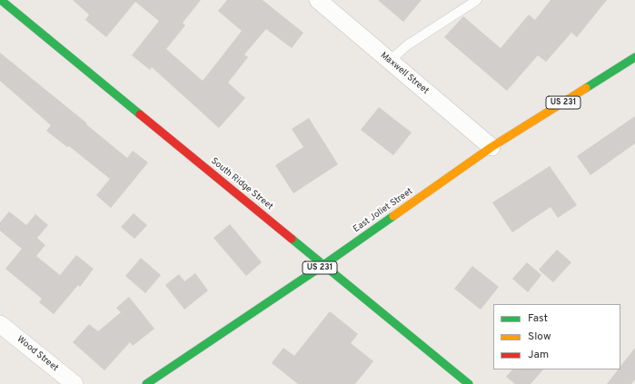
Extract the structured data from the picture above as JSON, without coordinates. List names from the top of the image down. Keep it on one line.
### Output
{"streets":{"street":["Maxwell Street","US 231","South Ridge Street","East Joliet Street","Wood Street"]},"crossings":[["Maxwell Street","East Joliet Street"],["South Ridge Street","East Joliet Street"]],"legend":["Fast","Slow","Jam"]}
